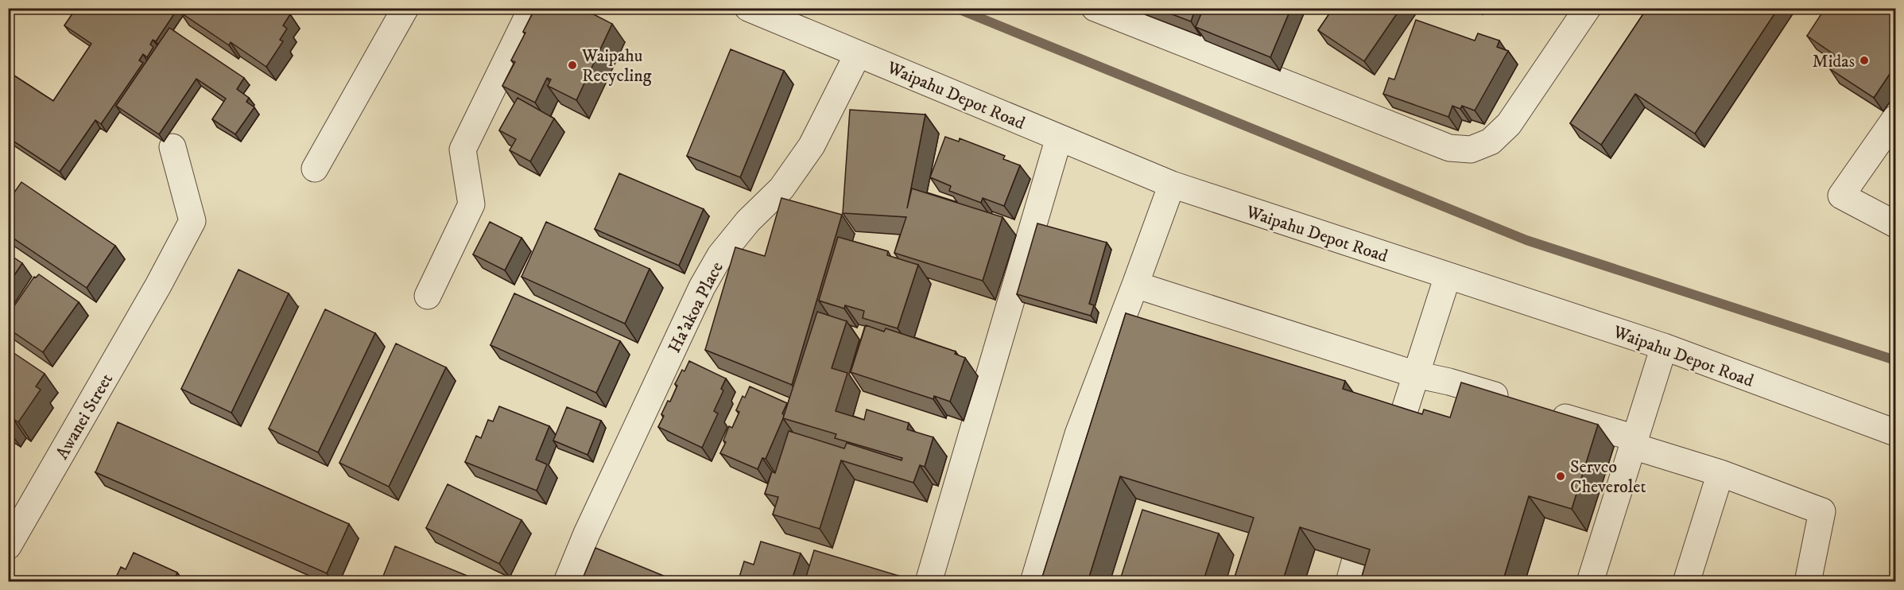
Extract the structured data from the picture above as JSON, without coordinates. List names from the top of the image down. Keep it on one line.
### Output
{"streets":{"street":["Waipahu Depot Road","Ha'akoa Place","Awanei Street"]},"crossings":[["Waipahu Depot Road","Ha'akoa Place"]],"places":["Midas","Waipahu Recycling","Servco Cheverolet"]}
